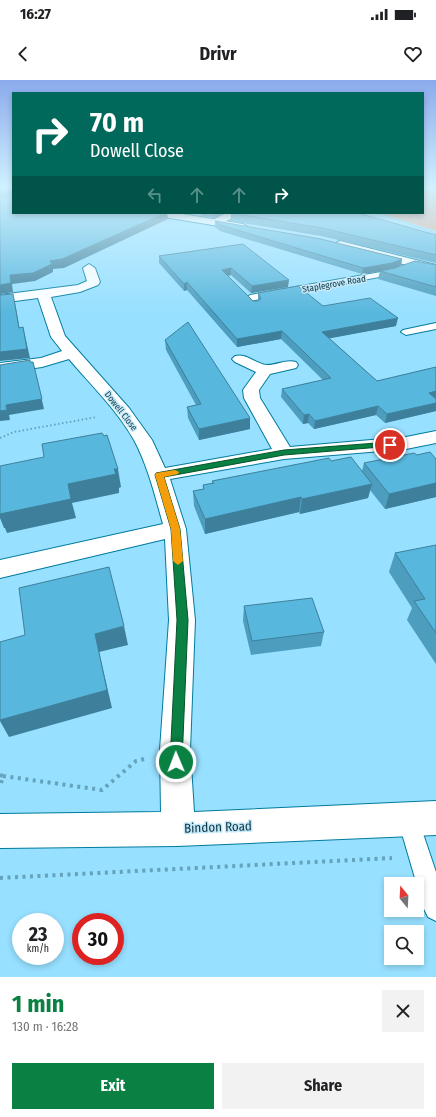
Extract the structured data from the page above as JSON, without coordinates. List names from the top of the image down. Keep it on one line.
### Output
{"streets":{"street":["Dowell Close","Bindon Road"],"lane":["Staplegrove Road"]},"crossings":[["Dowell Close","Bindon Road"]],"north":"top","page":{"status":"16:27","header":"Drivr","turn":["70 m","Dowell Close"],"speed":"23 km/h","limit":"30","heading":["1 min","130 m · 16:28"],"buttons":["Exit","Share"]}}
